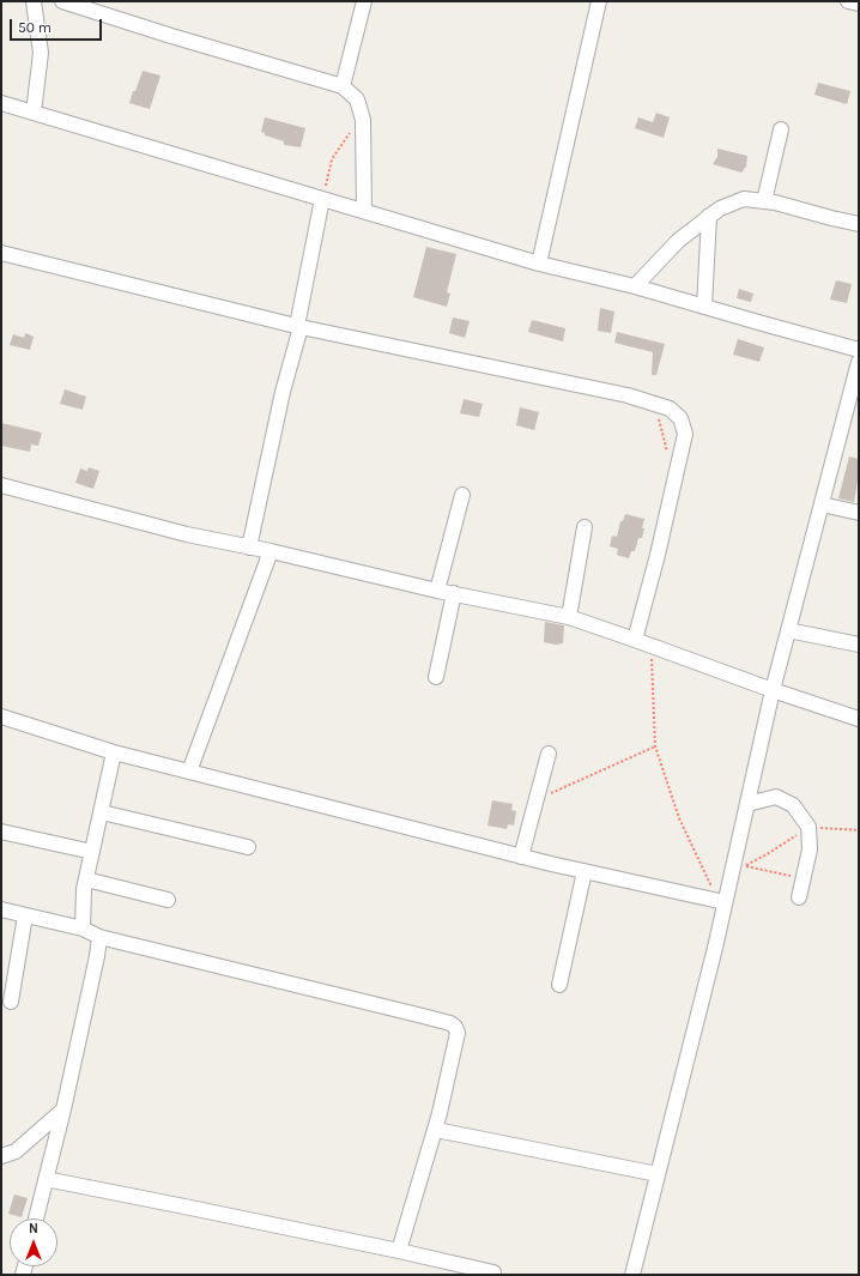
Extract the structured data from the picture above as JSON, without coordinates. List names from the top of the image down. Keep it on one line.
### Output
{"scale_bar":"50 m","north":"top"}
